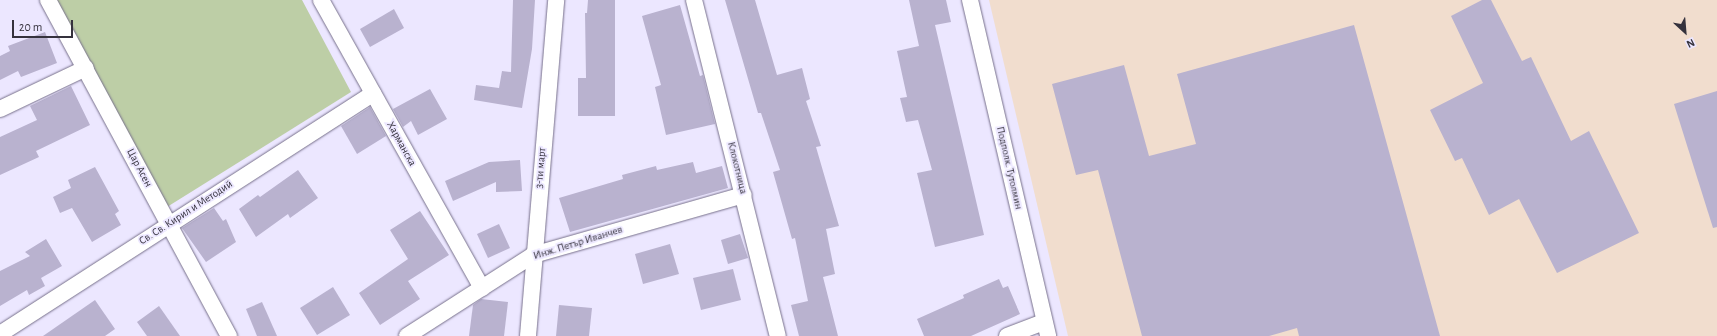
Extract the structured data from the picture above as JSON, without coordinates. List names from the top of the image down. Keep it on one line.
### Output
{"streets":{"street":["Харманска","Цар Асен","3-ти март","Клокотница","Подполк. Тутолмин","Св. Св. Кирил и Методий","Инж. Петър Иванчев"]},"crossings":[["Харманска","Св. Св. Кирил и Методий"],["Харманска","Инж. Петър Иванчев"],["Цар Асен","Св. Св. Кирил и Методий"],["3-ти март","Инж. Петър Иванчев"],["Клокотница","Инж. Петър Иванчев"]],"scale_bar":"20 m","north":"bottom right"}
